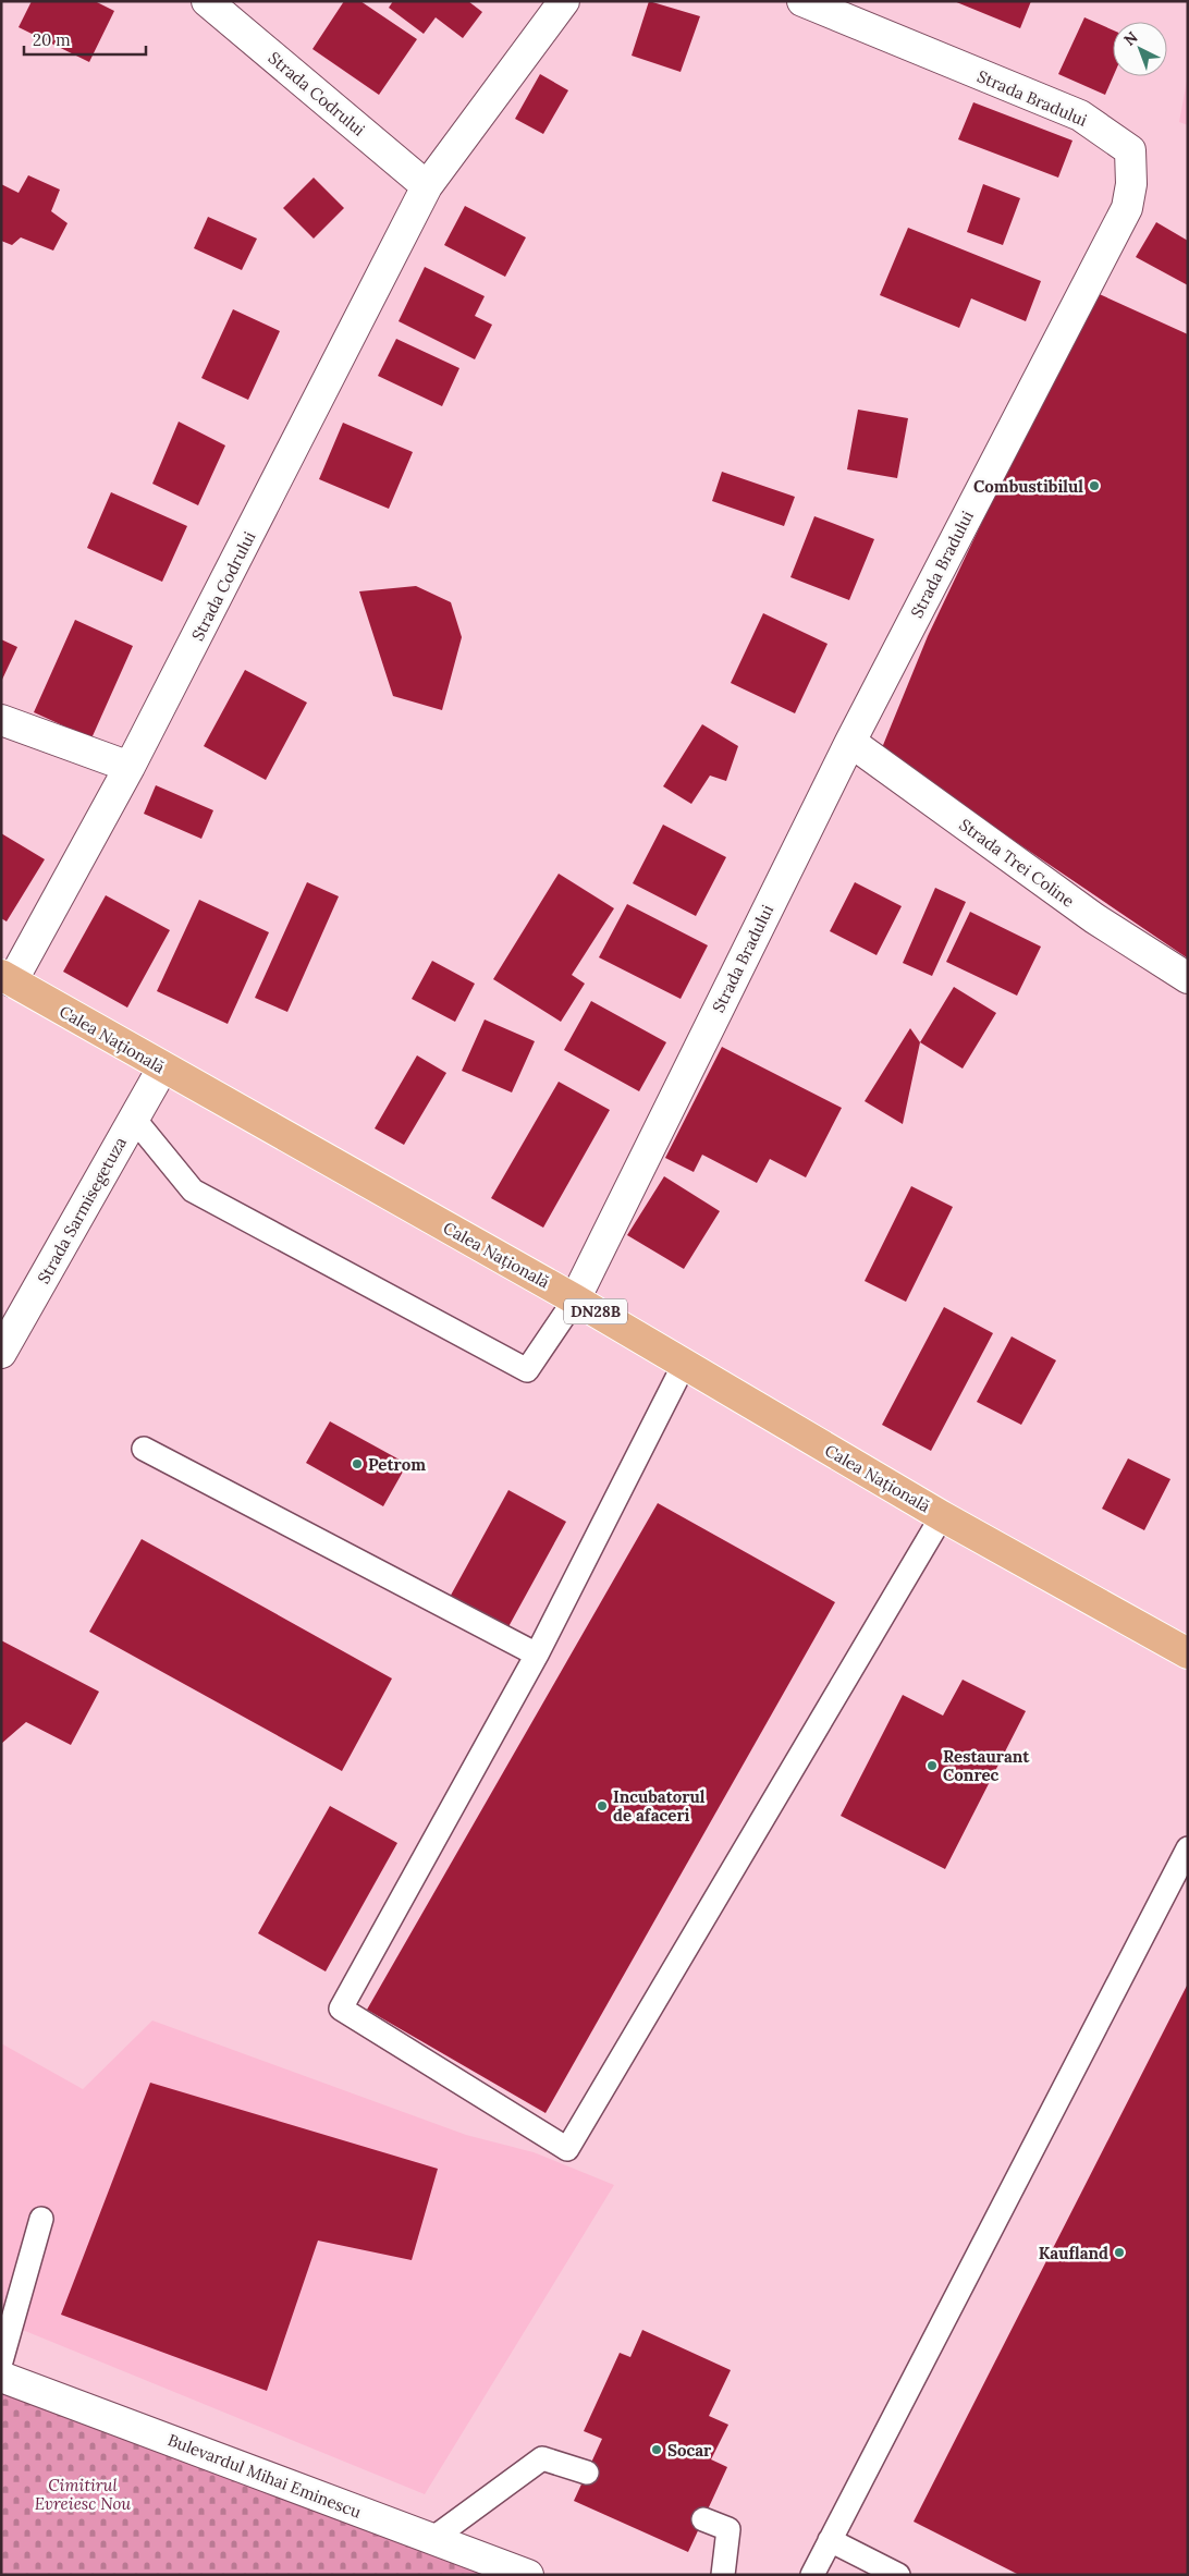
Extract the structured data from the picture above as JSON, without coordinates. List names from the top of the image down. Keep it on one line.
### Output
{"streets":{"main road":["Calea Națională","DN28B"],"street":["Strada Codrului","Strada Bradului","Strada Trei Coline","Strada Sarmisegetuza","Bulevardul Mihai Eminescu"]},"crossings":[["Strada Codrului","Calea Națională"],["Strada Bradului","Strada Trei Coline"],["Strada Bradului","Calea Națională"],["Calea Națională","Strada Sarmisegetuza"]],"parks":["Cimitirul Evreiesc Nou"],"places":["Combustibilul","Petrom","Restaurant Conrec","Incubatorul de afaceri","Kaufland","Socar"],"scale_bar":"20 m","north":"top left"}
